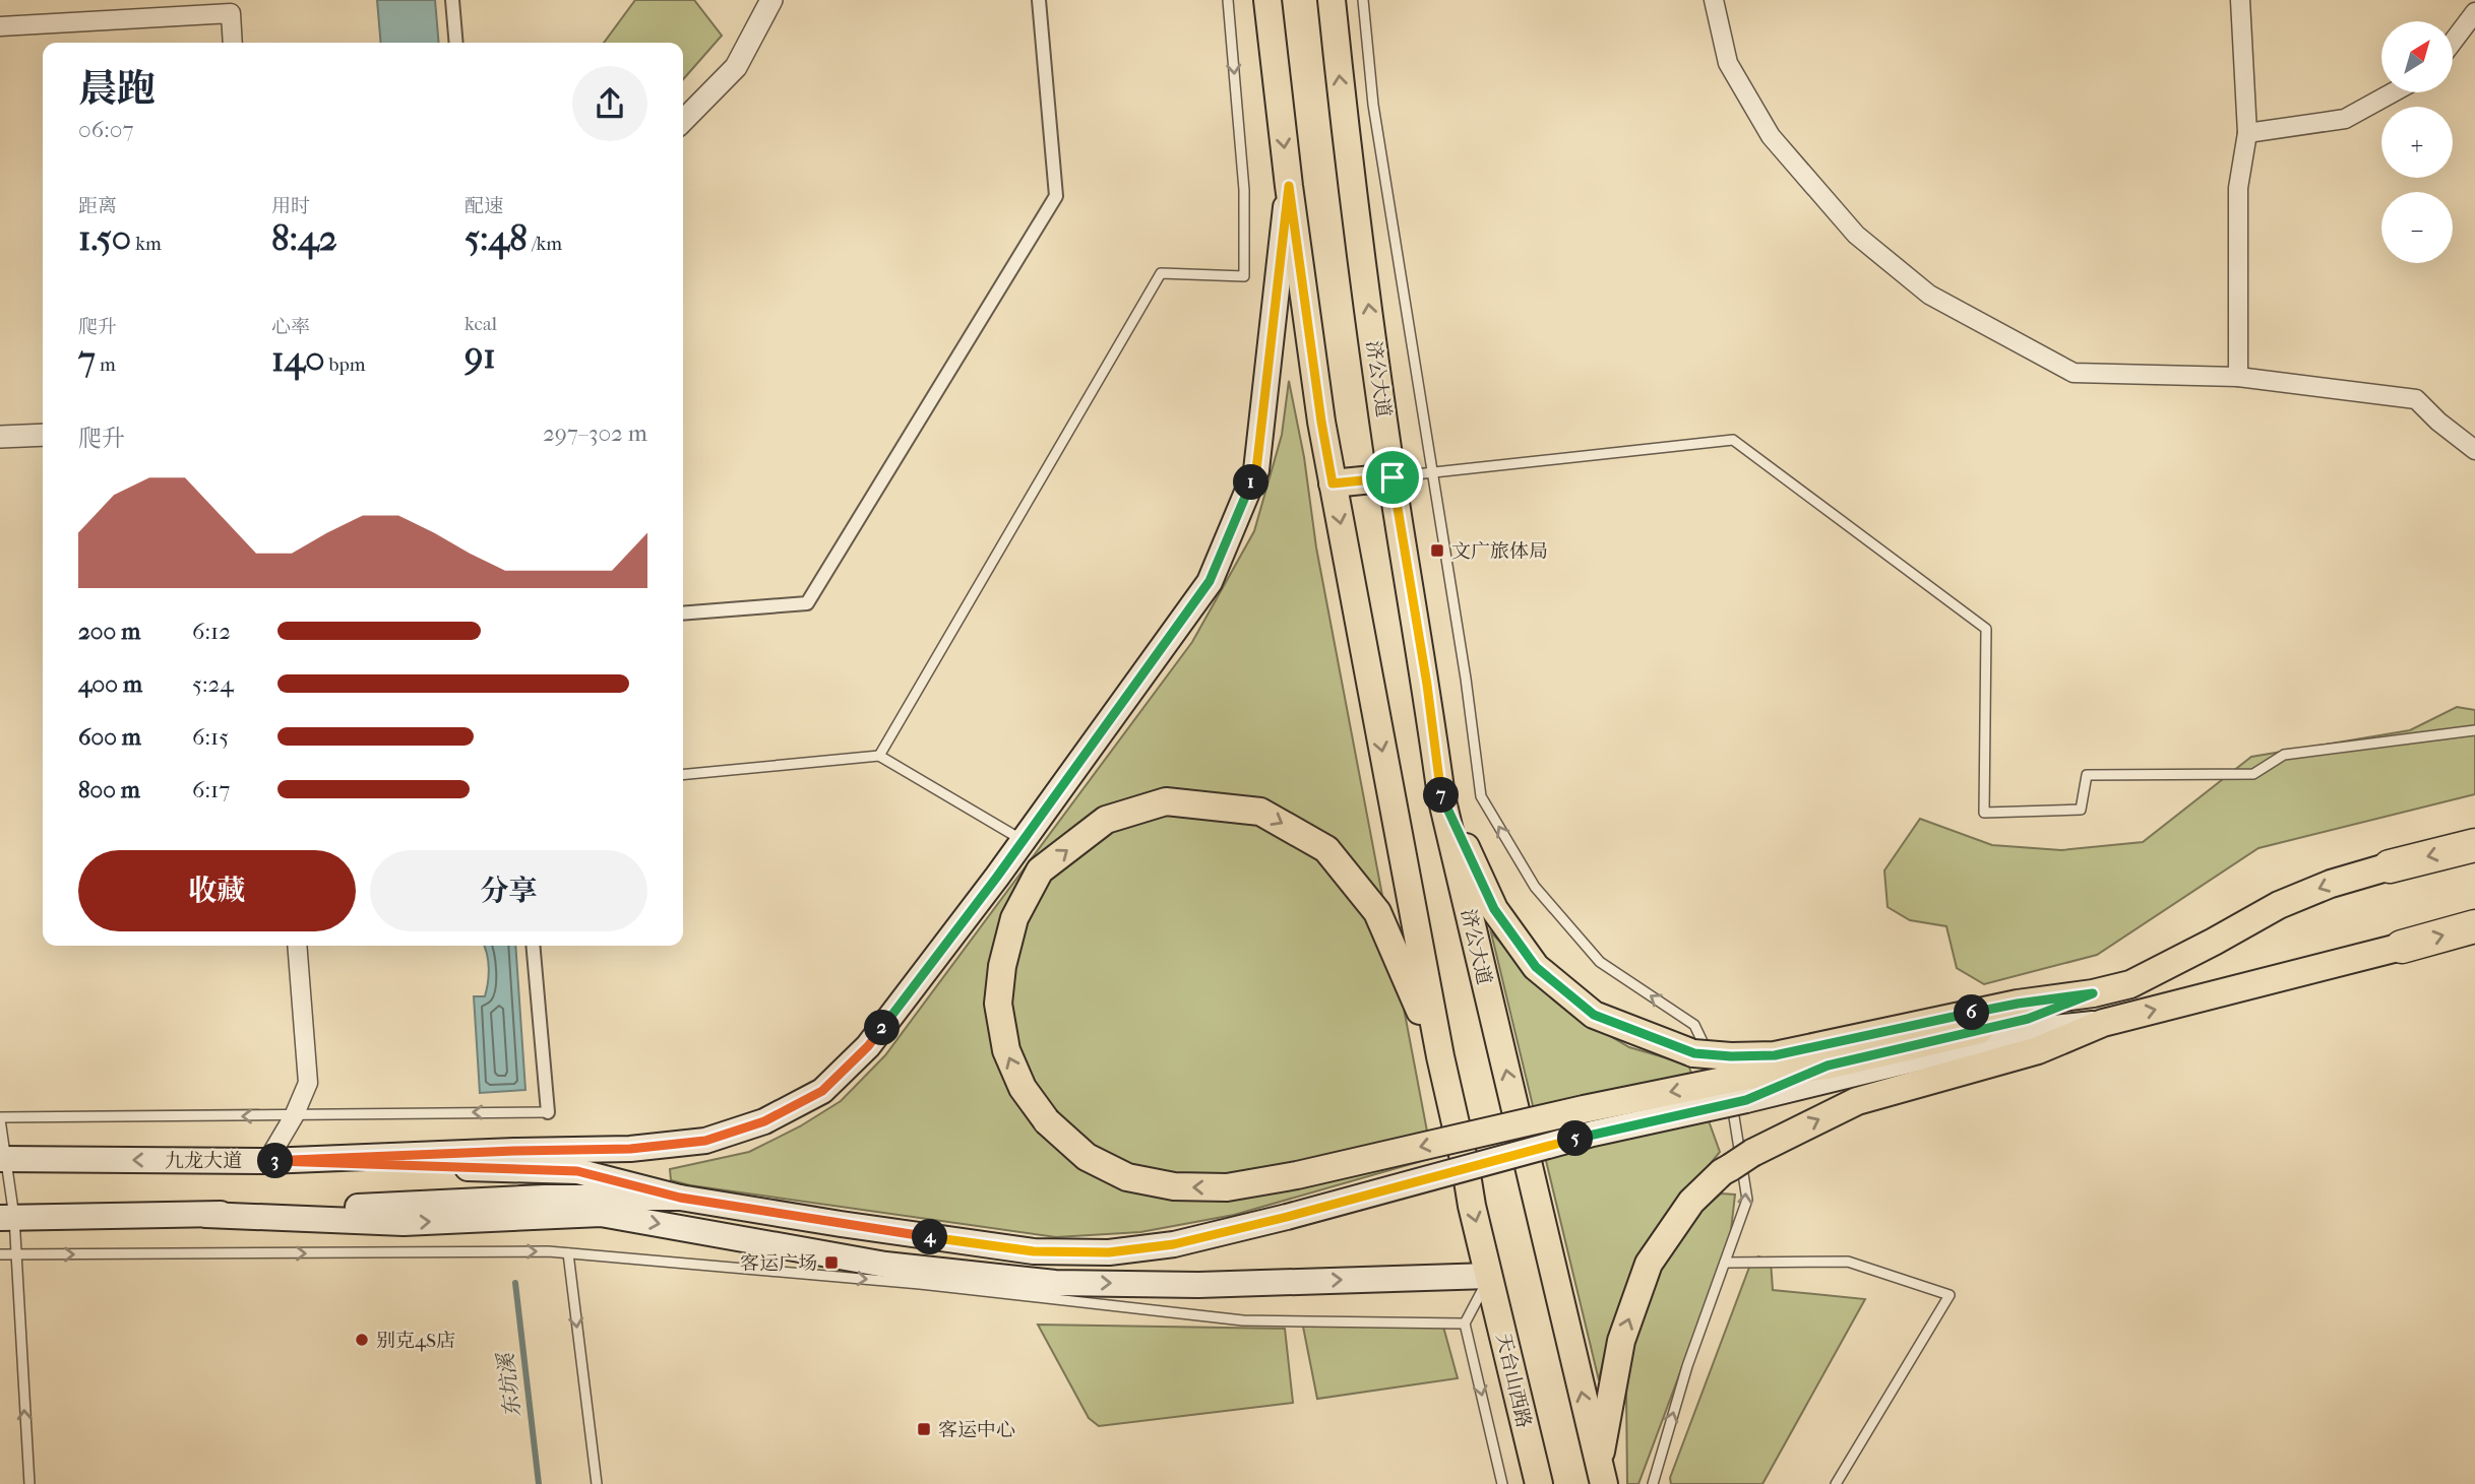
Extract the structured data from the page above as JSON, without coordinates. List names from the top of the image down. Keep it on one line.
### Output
{"streets":{"main road":["济公大道","九龙大道","天台山西路"]},"water":["东坑溪"],"places":{"transit":["文广旅体局","客运广场","客运中心"],"other":["别克4S店"]},"north":"top right","page":{"map_buttons":["+","−"],"heading":["晨跑","06:07"],"stats":[["距离","1.50 km"],["用时","8:42"],["配速","5:48 /km"],["爬升","7 m"],["心率","140 bpm"],["kcal","91"]],"chart":["爬升","297–302 m"],"pins":["1","7","6","2","5","3","4"],"list":[{"name":"200 m","note":"6:12"},{"name":"400 m","note":"5:24"},{"name":"600 m","note":"6:15"},{"name":"800 m","note":"6:17"}],"buttons":["收藏","分享"]}}
